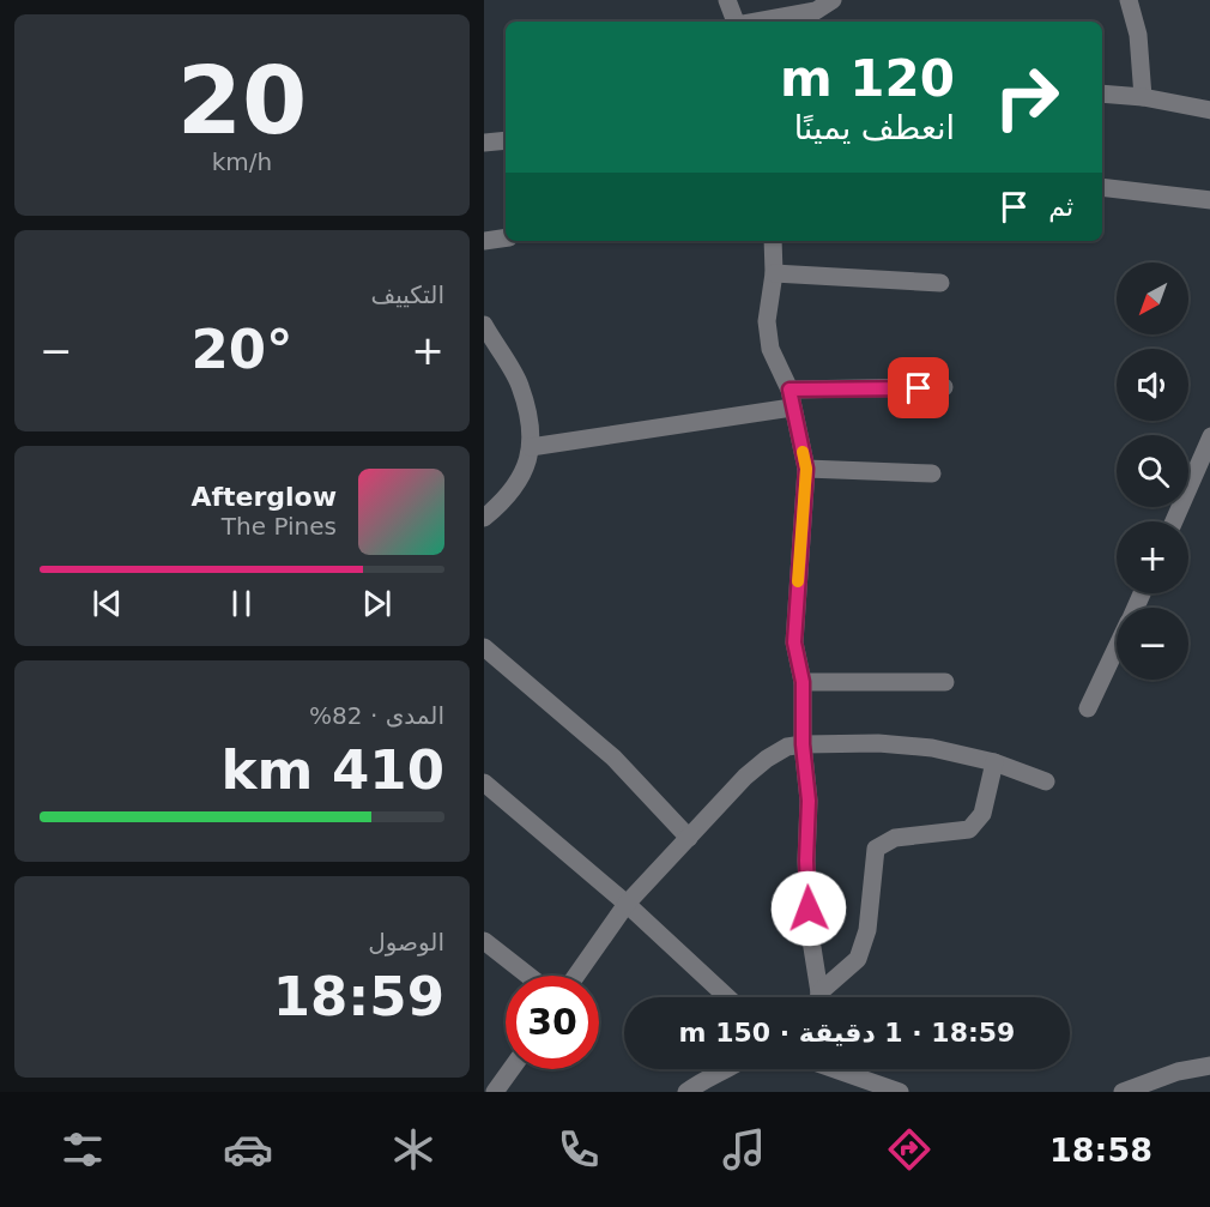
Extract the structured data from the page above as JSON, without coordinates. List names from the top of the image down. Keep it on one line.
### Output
{"north":"bottom left","page":{"tile":[["20","km/h"],"التكييف",["المدى · 82%","410 km"],["الوصول","18:59"]],"turn":["120 m","انعطف يمينًا"],"then":"ثم","map_buttons":["+","−"],"heat":["−","20°","+"],"song":["Afterglow","The Pines"],"limit":"30","trip":"18:59 · 1 دقيقة · 150 m","tabs":"18:58"}}
